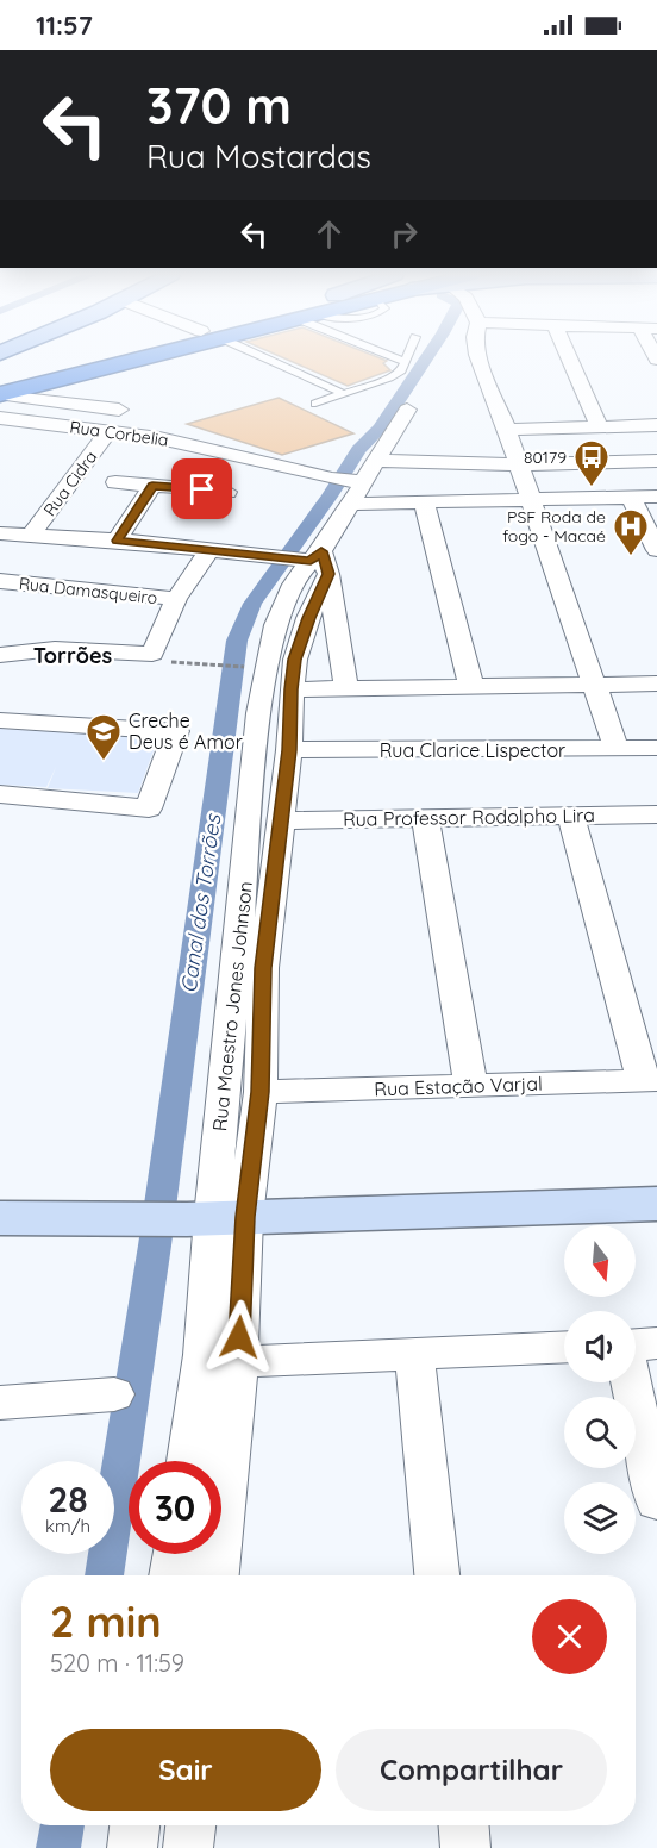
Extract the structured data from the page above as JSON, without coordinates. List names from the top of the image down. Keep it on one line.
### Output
{"streets":{"street":["Rua Corbelia","Rua Cidra","Rua Damasqueiro","Rua Clarice Lispector","Rua Professor Rodolpho Lira","Rua Maestro Jones Johnson","Rua Estação Varjal"]},"crossings":[["Rua Corbelia","Rua Cidra"],["Rua Corbelia","Rua Maestro Jones Johnson"],["Rua Clarice Lispector","Rua Maestro Jones Johnson"],["Rua Professor Rodolpho Lira","Rua Maestro Jones Johnson"],["Rua Maestro Jones Johnson","Rua Estação Varjal"]],"districts":["Torrões"],"water":["Canal dos Torrões"],"places":{"bus stop":["80179"],"hospital":["PSF Roda de fogo - Macaé"],"school or university":["Creche Deus é Amor"]},"north":"bottom","page":{"status":"11:57","turn":["370 m","Rua Mostardas"],"speed":"28 km/h","limit":"30","heading":["2 min","520 m · 11:59"],"buttons":["Sair","Compartilhar"]}}
